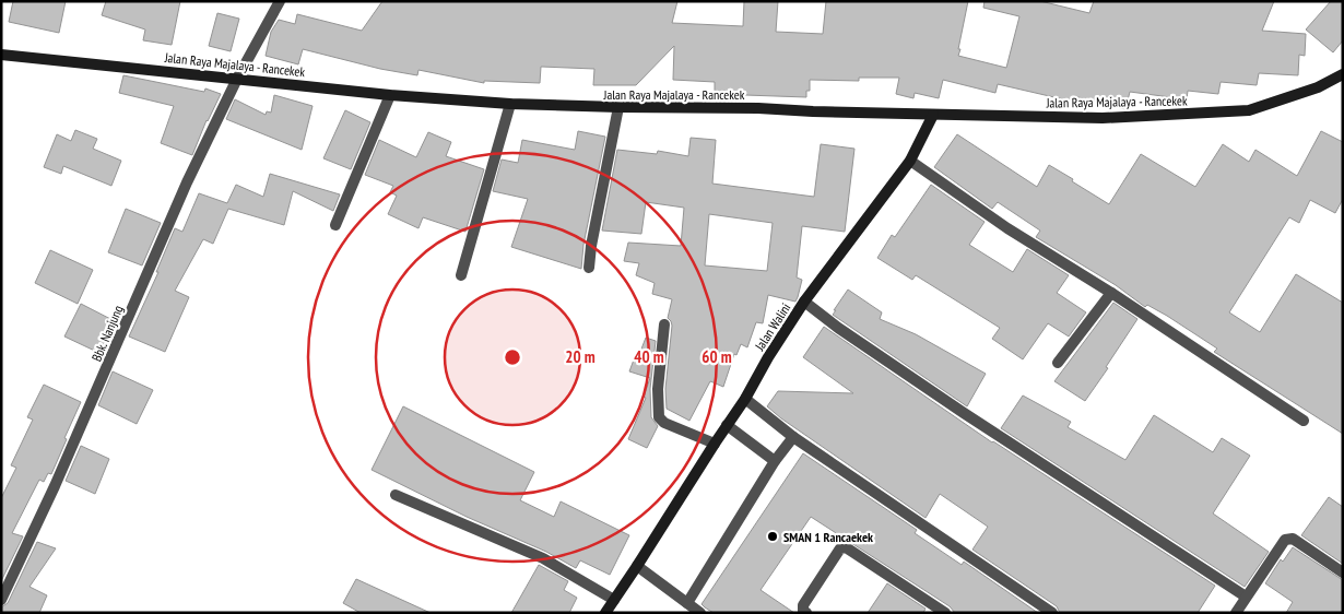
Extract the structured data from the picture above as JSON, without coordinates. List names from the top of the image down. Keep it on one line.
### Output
{"streets":{"main road":["Jalan Raya Majalaya - Rancekek","Jalan Walini"],"street":["Bbk. Nanjung"]},"crossings":[["Jalan Raya Majalaya - Rancekek","Jalan Walini"],["Jalan Raya Majalaya - Rancekek","Bbk. Nanjung"]],"places":["SMAN 1 Rancaekek"],"rings":["20 m","40 m","60 m"]}
